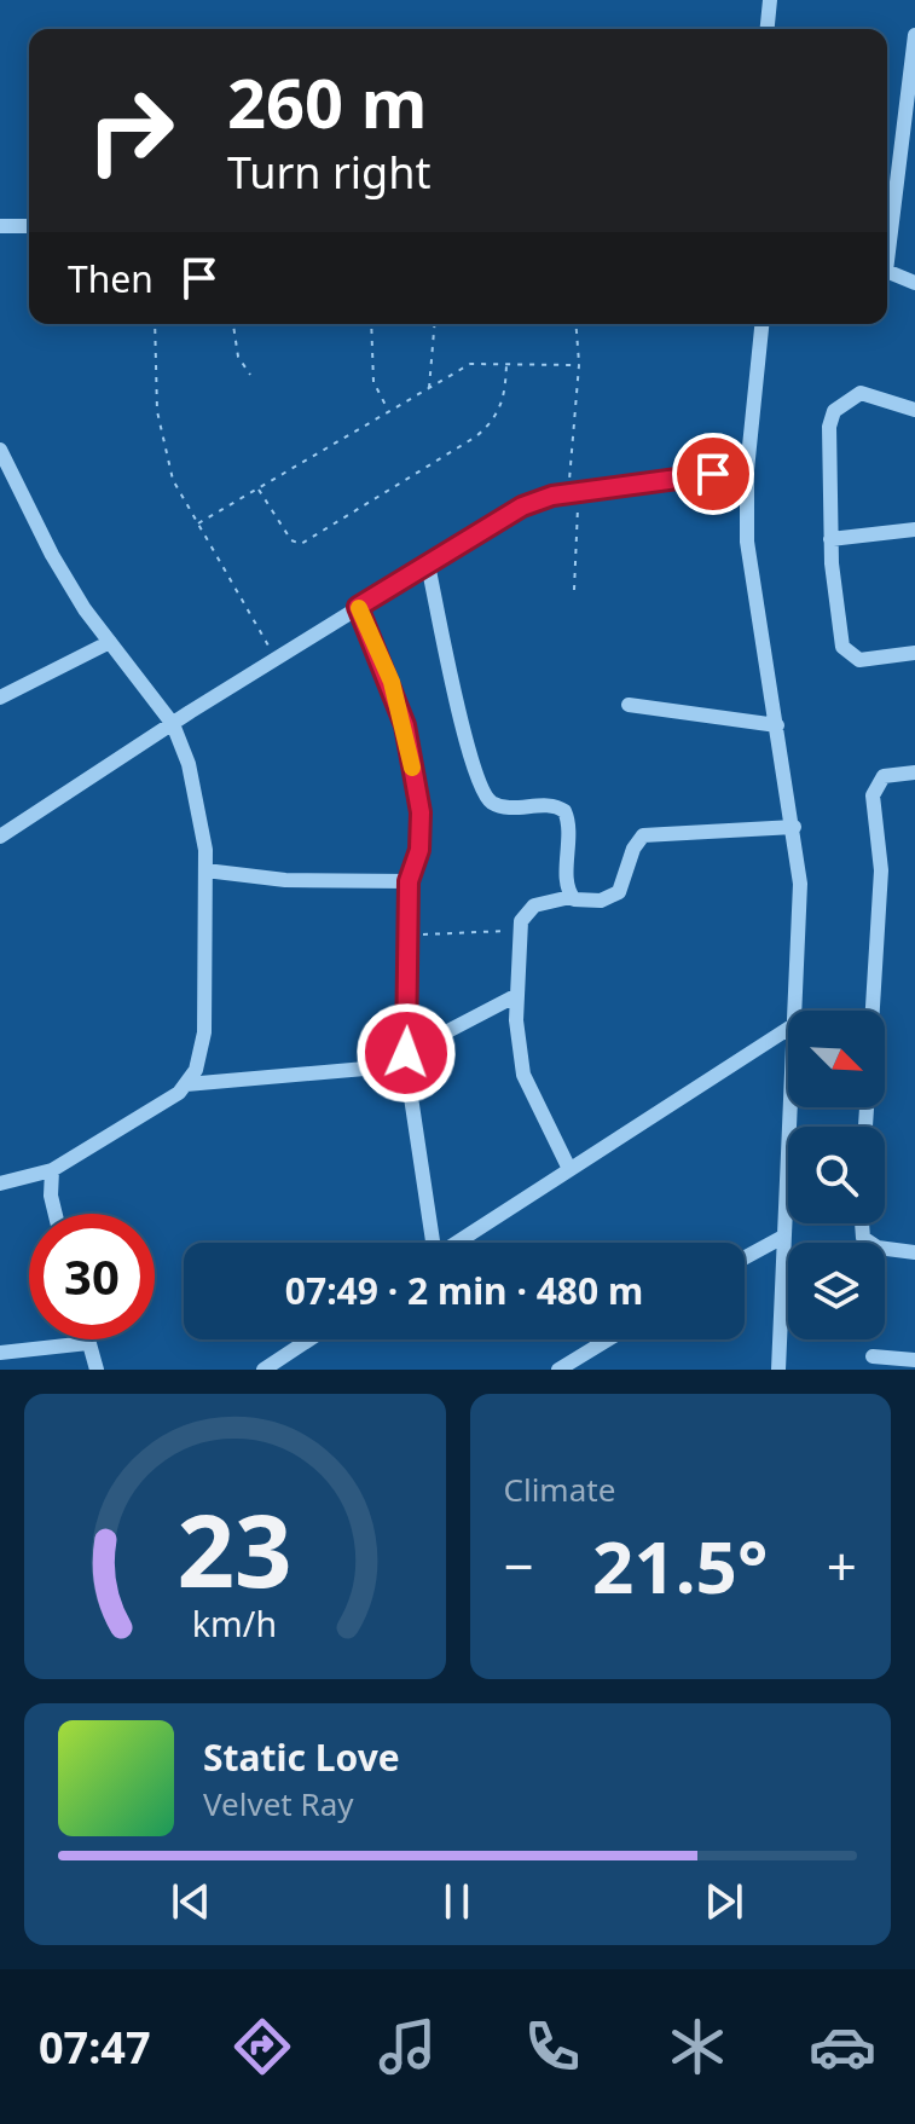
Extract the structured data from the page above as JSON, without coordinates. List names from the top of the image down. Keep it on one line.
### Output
{"north":"bottom right","page":{"turn":["260 m","Turn right"],"then":"Then","limit":"30","trip":"07:49 · 2 min · 480 m","tile":"Climate","heat":["−","21.5°","+"],"song":["Static Love","Velvet Ray"],"tabs":"07:47","gauge":["23","km/h"]}}
